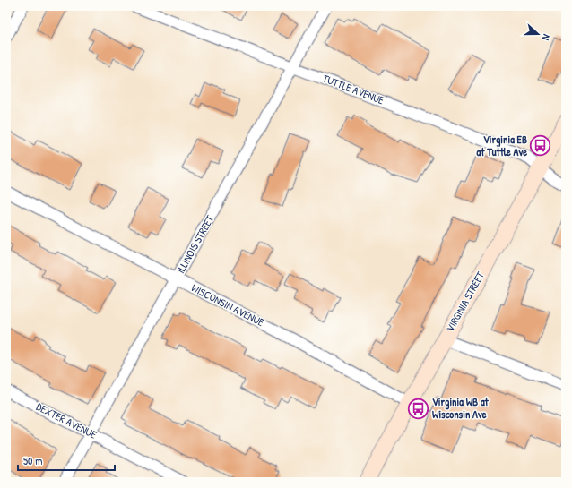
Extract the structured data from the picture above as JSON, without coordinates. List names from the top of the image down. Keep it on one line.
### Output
{"streets":{"street":["TUTTLE AVENUE","ILLINOIS STREET","VIRGINIA STREET","WISCONSIN AVENUE","DEXTER AVENUE"]},"crossings":[["TUTTLE AVENUE","ILLINOIS STREET"],["TUTTLE AVENUE","VIRGINIA STREET"],["ILLINOIS STREET","WISCONSIN AVENUE"],["ILLINOIS STREET","DEXTER AVENUE"],["VIRGINIA STREET","WISCONSIN AVENUE"]],"places":{"bus stop":["Virginia EB at Tuttle Ave","Virginia WB at Wisconsin Ave"]},"scale_bar":"50 m","north":"right"}
